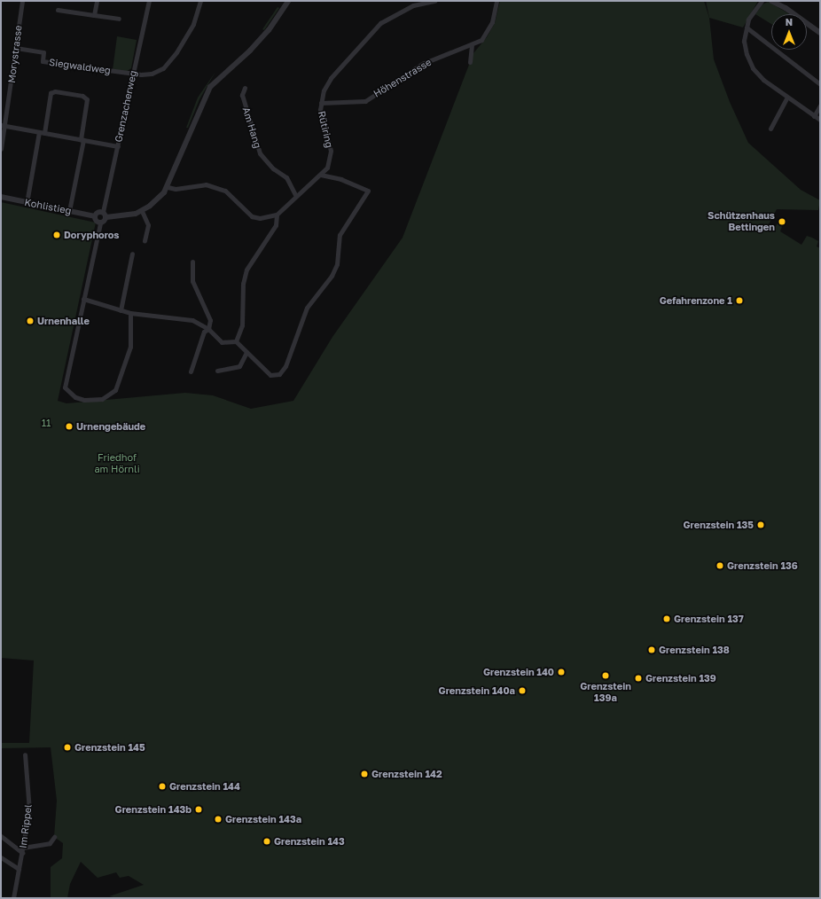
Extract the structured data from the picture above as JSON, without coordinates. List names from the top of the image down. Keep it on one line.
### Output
{"streets":{"street":["Morystrasse","Siegwaldweg","Höhenstrasse","Grenzacherweg","Am Hang","Rütiring","Kohlistieg","Im Rippel"]},"crossings":[["Morystrasse","Siegwaldweg"],["Siegwaldweg","Grenzacherweg"],["Höhenstrasse","Rütiring"],["Grenzacherweg","Kohlistieg"],["Am Hang","Rütiring"]],"parks":["11","Friedhof am Hörnli"],"places":["Schützenhaus Bettingen","Doryphoros","Gefahrenzone 1","Urnenhalle","Urnengebäude","Grenzstein 135","Grenzstein 136","Grenzstein 137","Grenzstein 138","Grenzstein 140","Grenzstein 139a","Grenzstein 139","Grenzstein 140a","Grenzstein 145","Grenzstein 142","Grenzstein 144","Grenzstein 143b","Grenzstein 143a","Grenzstein 143"],"north":"top"}
